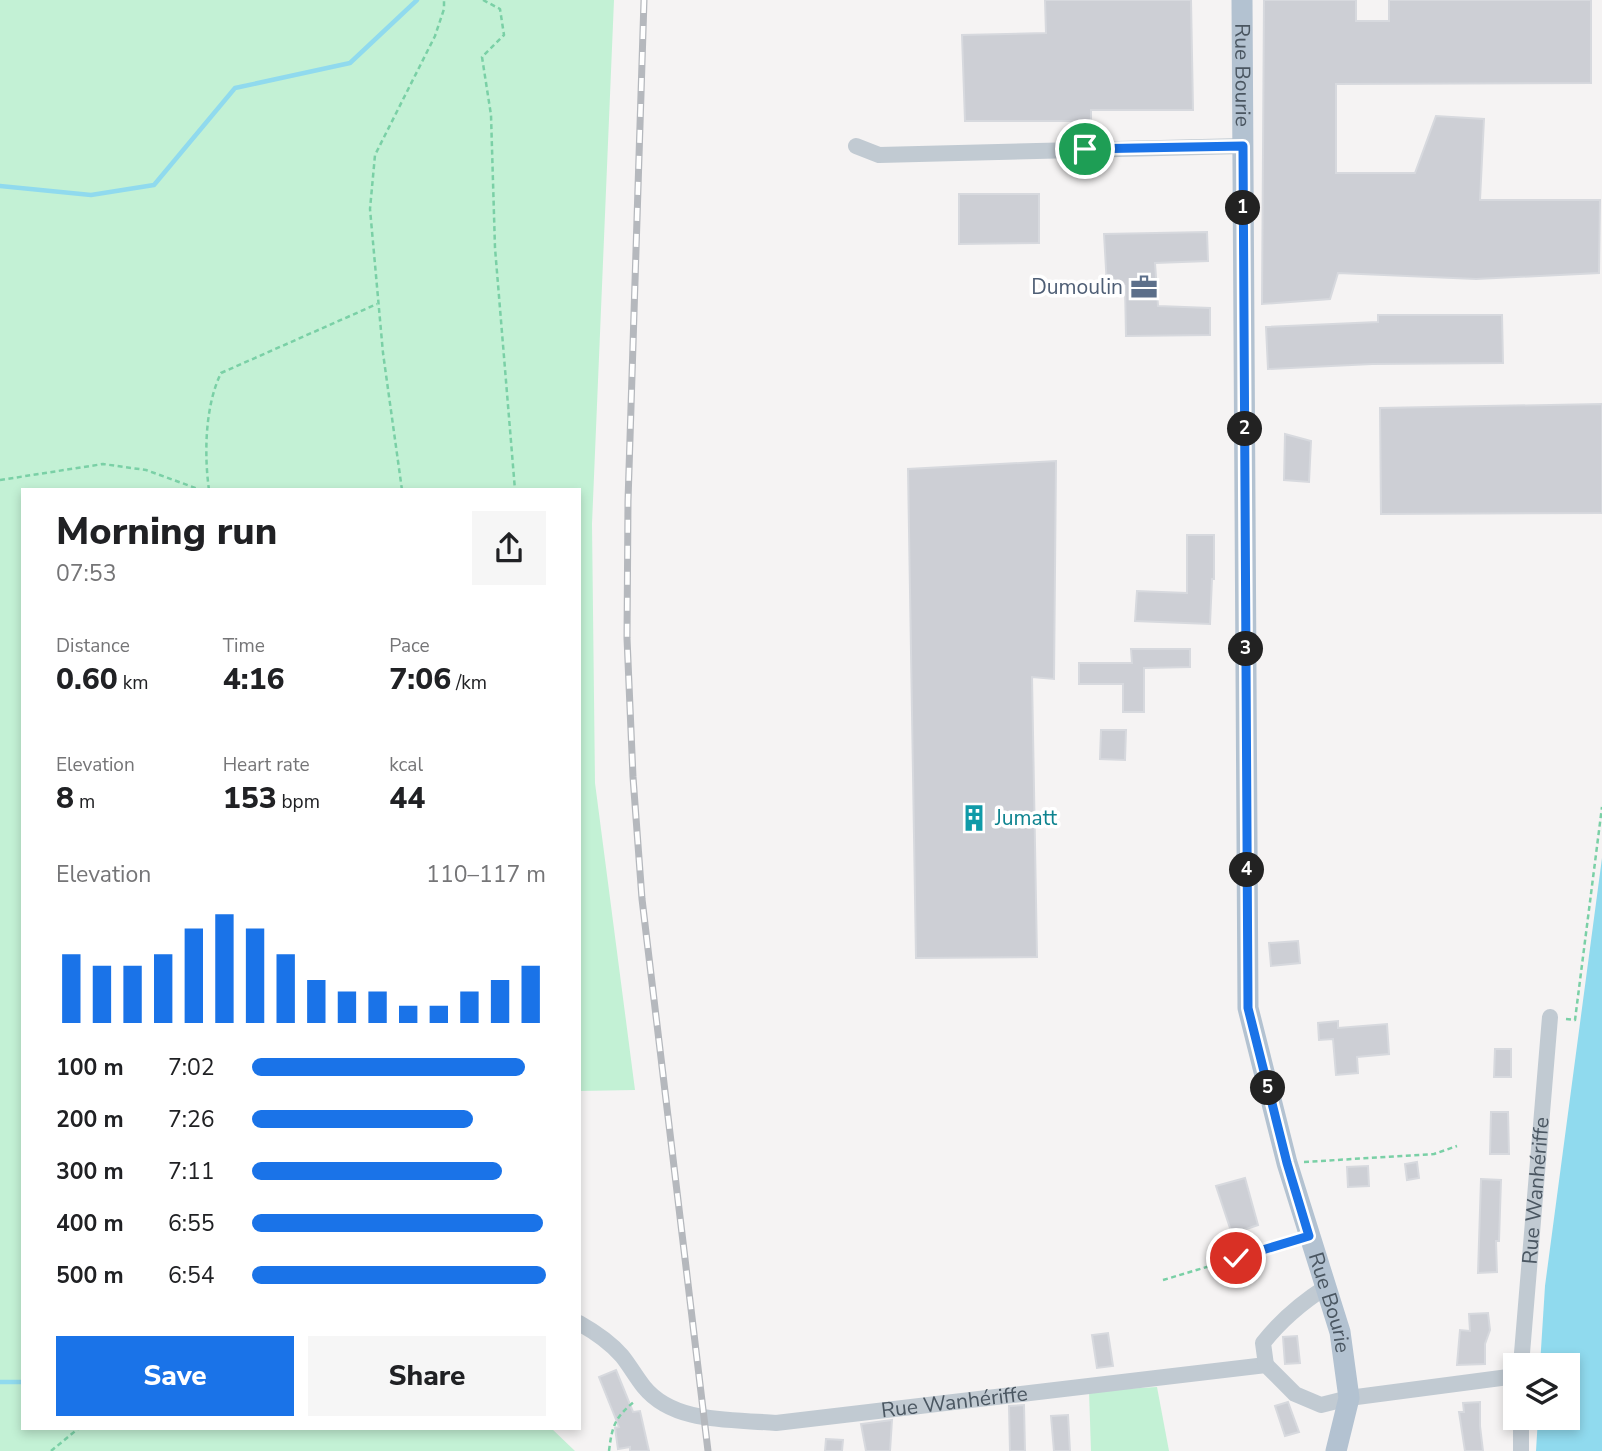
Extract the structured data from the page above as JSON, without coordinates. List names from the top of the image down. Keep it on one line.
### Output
{"streets":{"main road":["Rue Bourie"],"street":["Rue Wanhériffe"]},"places":{"office":["Dumoulin"],"building":["Jumatt"]},"page":{"pins":["1","2","3","4","5"],"heading":["Morning run","07:53"],"stats":[["Distance","0.60 km"],["Time","4:16"],["Pace","7:06 /km"],["Elevation","8 m"],["Heart rate","153 bpm"],["kcal","44"]],"chart":["Elevation","110–117 m"],"list":[{"name":"100 m","note":"7:02"},{"name":"200 m","note":"7:26"},{"name":"300 m","note":"7:11"},{"name":"400 m","note":"6:55"},{"name":"500 m","note":"6:54"}],"buttons":["Save","Share"]}}
